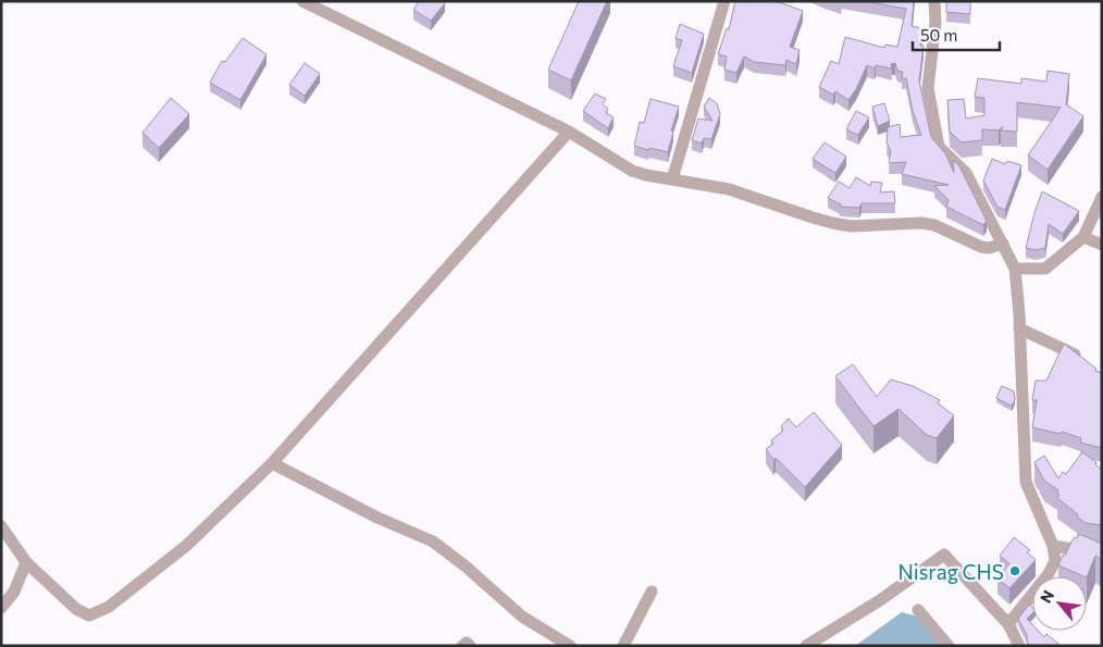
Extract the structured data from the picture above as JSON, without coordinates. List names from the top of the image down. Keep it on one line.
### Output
{"places":["Nisrag CHS"],"scale_bar":"50 m","north":"top left"}
